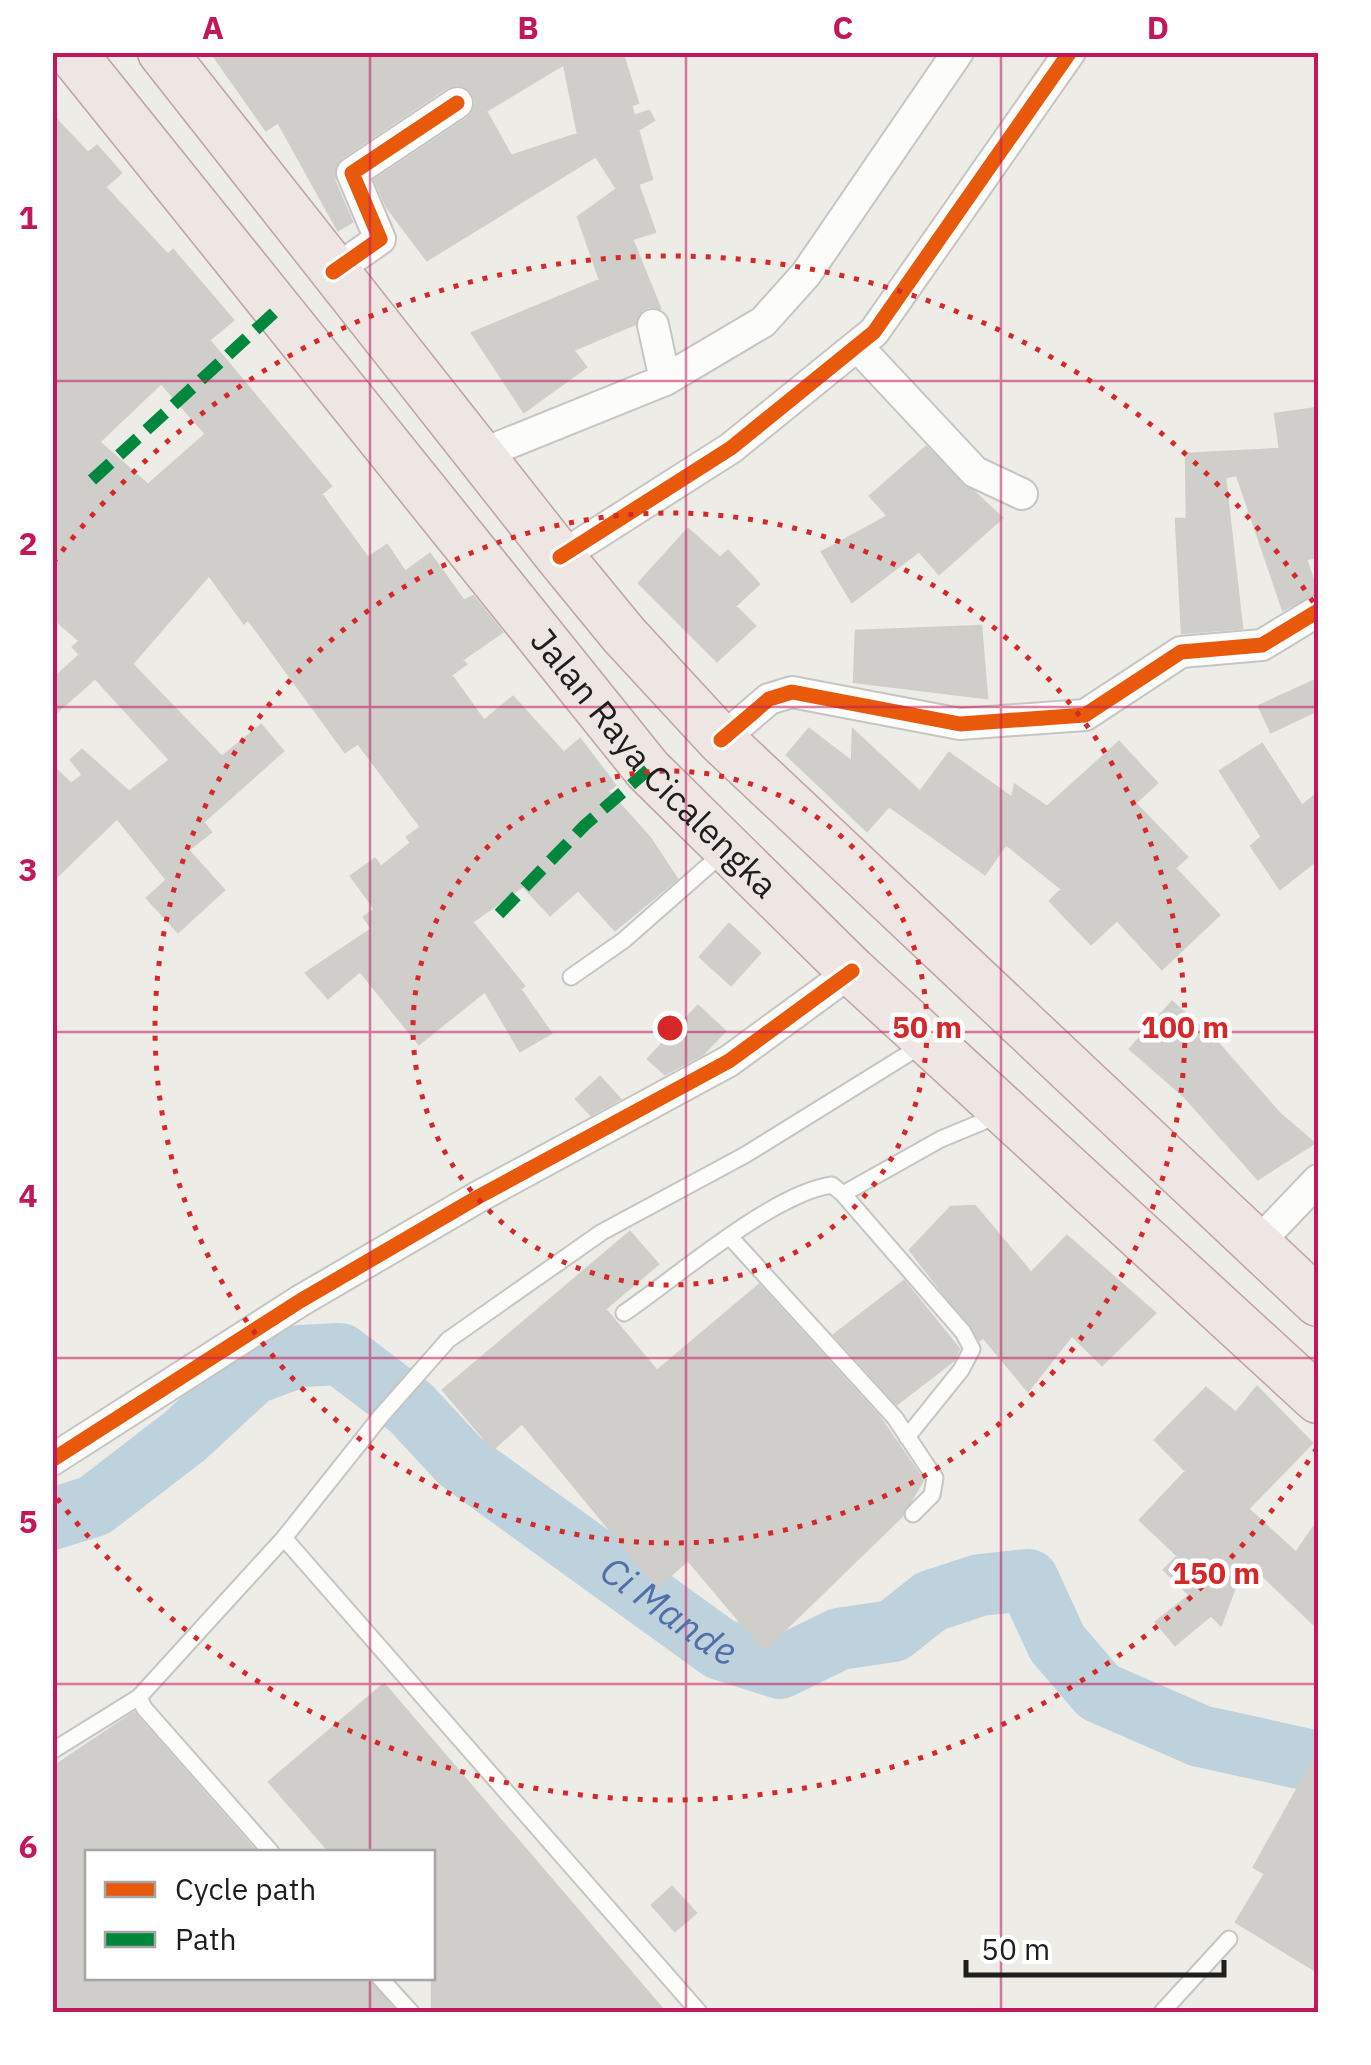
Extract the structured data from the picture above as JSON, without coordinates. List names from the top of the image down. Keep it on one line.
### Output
{"streets":{"highway":["Jalan Raya Cicalengka"]},"water":["Ci Mande"],"legend":["Cycle path","Path"],"scale_bar":"50 m","grid":{"columns":["A","B","C","D"],"rows":["1","2","3","4","5","6"]},"rings":["50 m","100 m","150 m"]}
